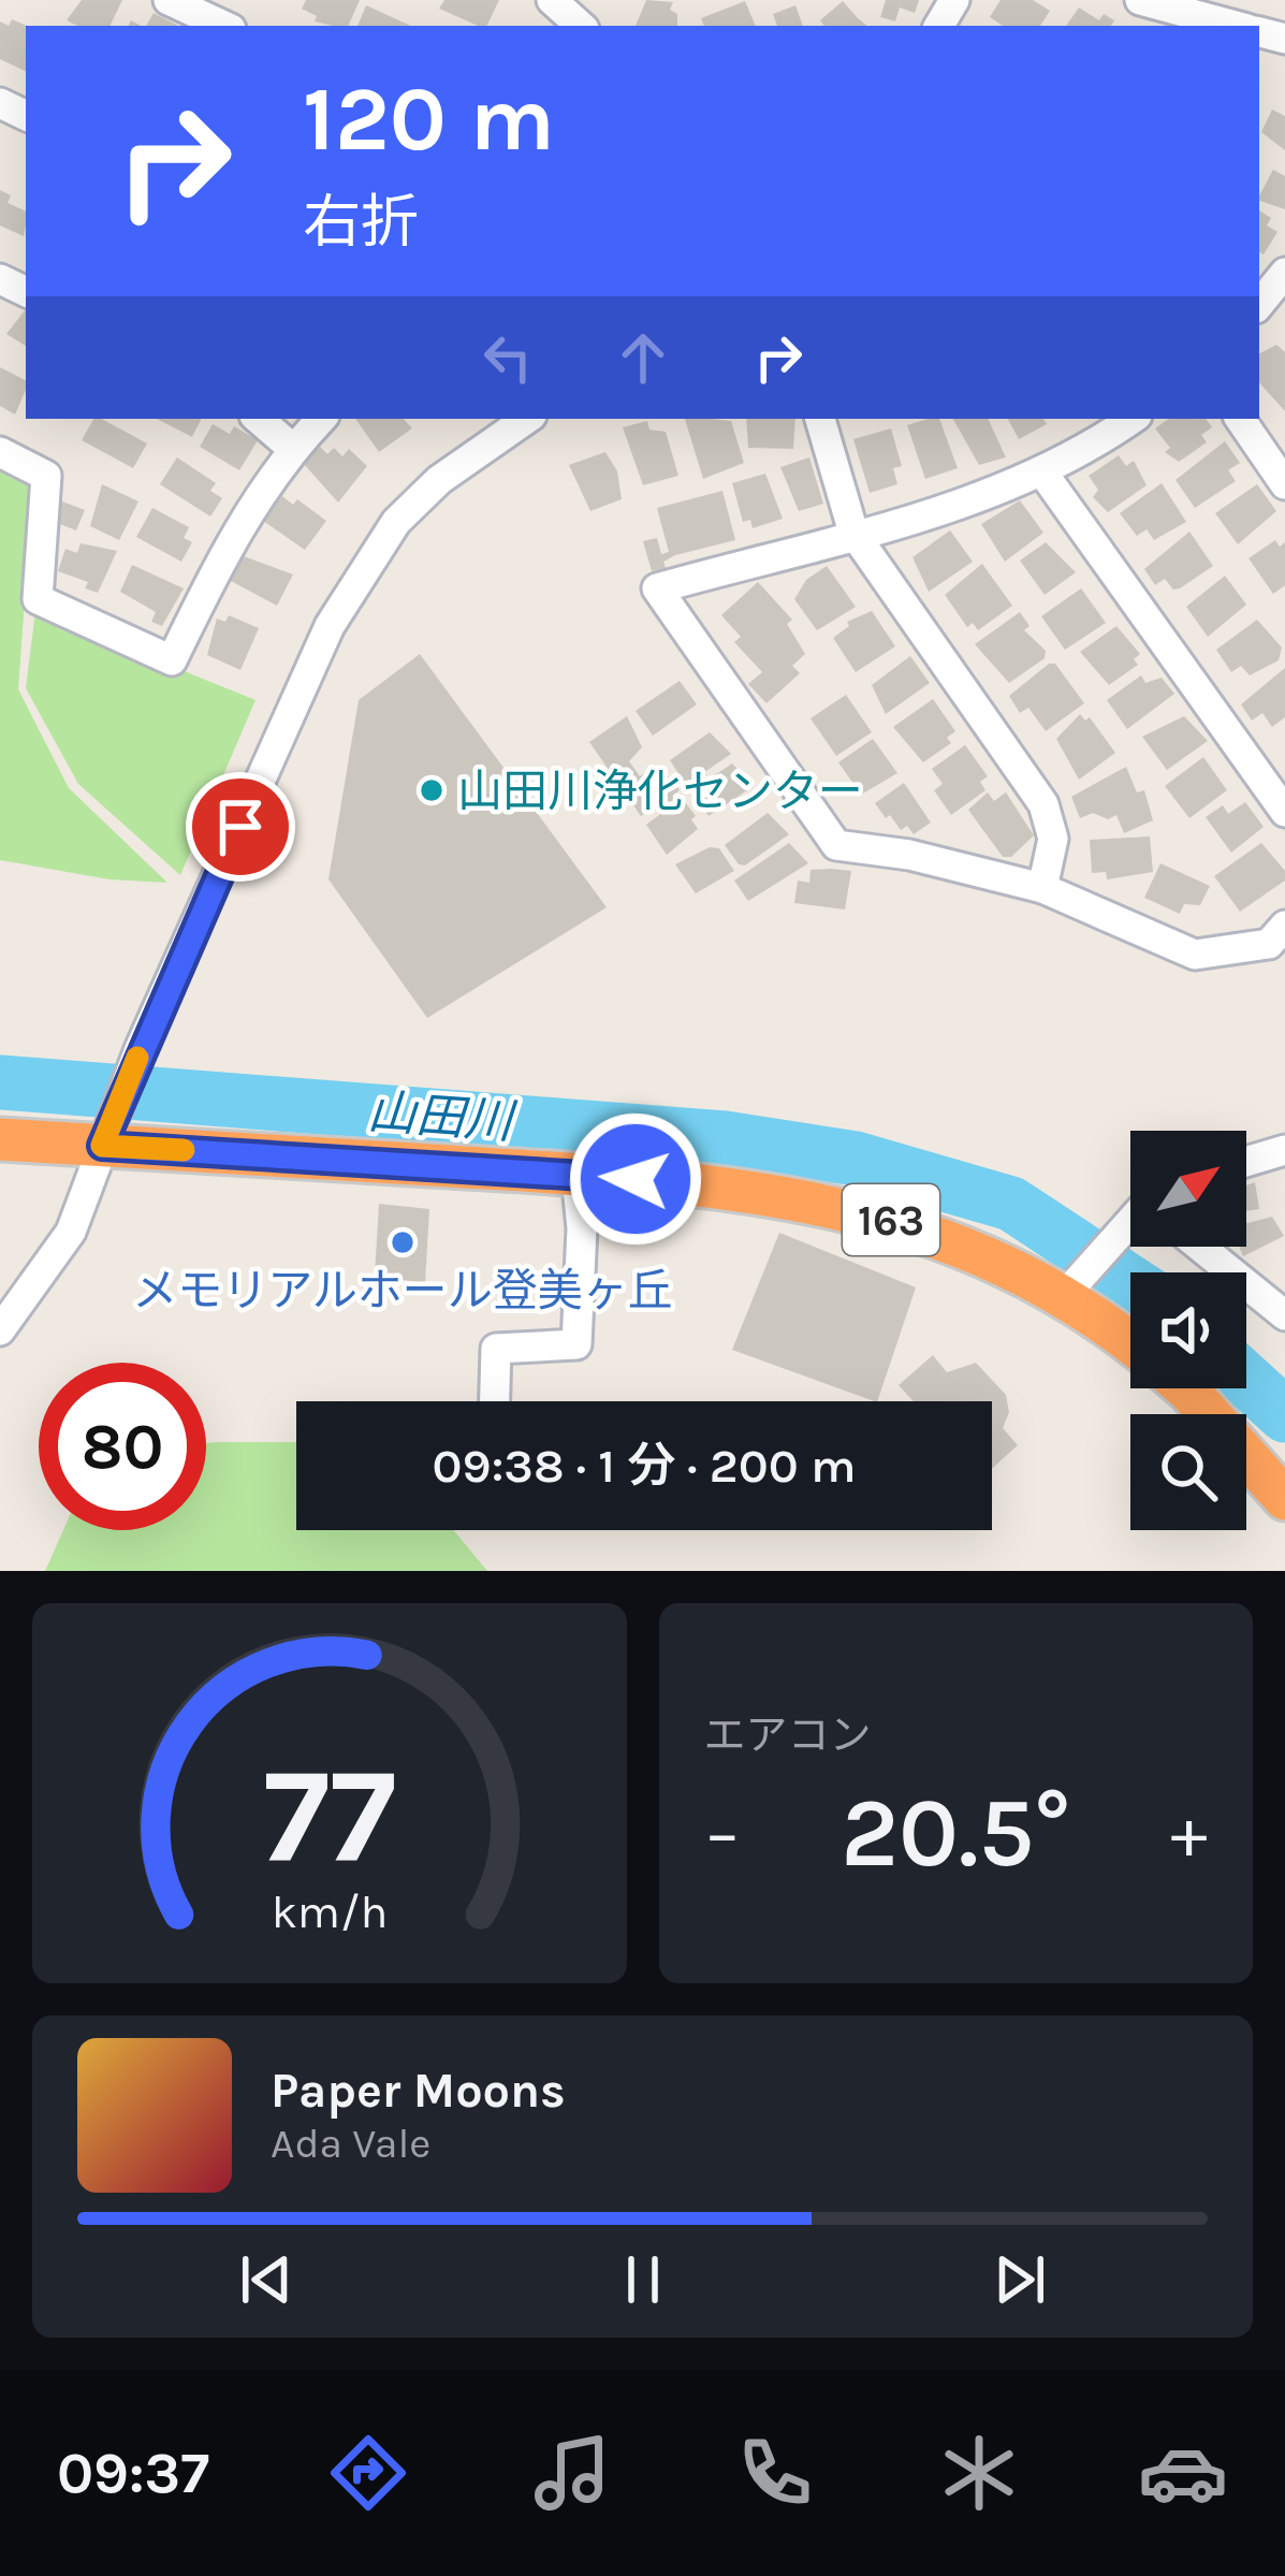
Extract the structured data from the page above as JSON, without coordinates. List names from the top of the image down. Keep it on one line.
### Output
{"streets":{"highway":["163"]},"water":["山田川"],"places":["山田川浄化センター","メモリアルホール登美ヶ丘"],"north":"top right","page":{"turn":["120 m","右折"],"limit":"80","trip":"09:38 · 1 分 · 200 m","tile":"エアコン","heat":["−","20.5°","+"],"song":["Paper Moons","Ada Vale"],"tabs":"09:37","gauge":["77","km/h"]}}
